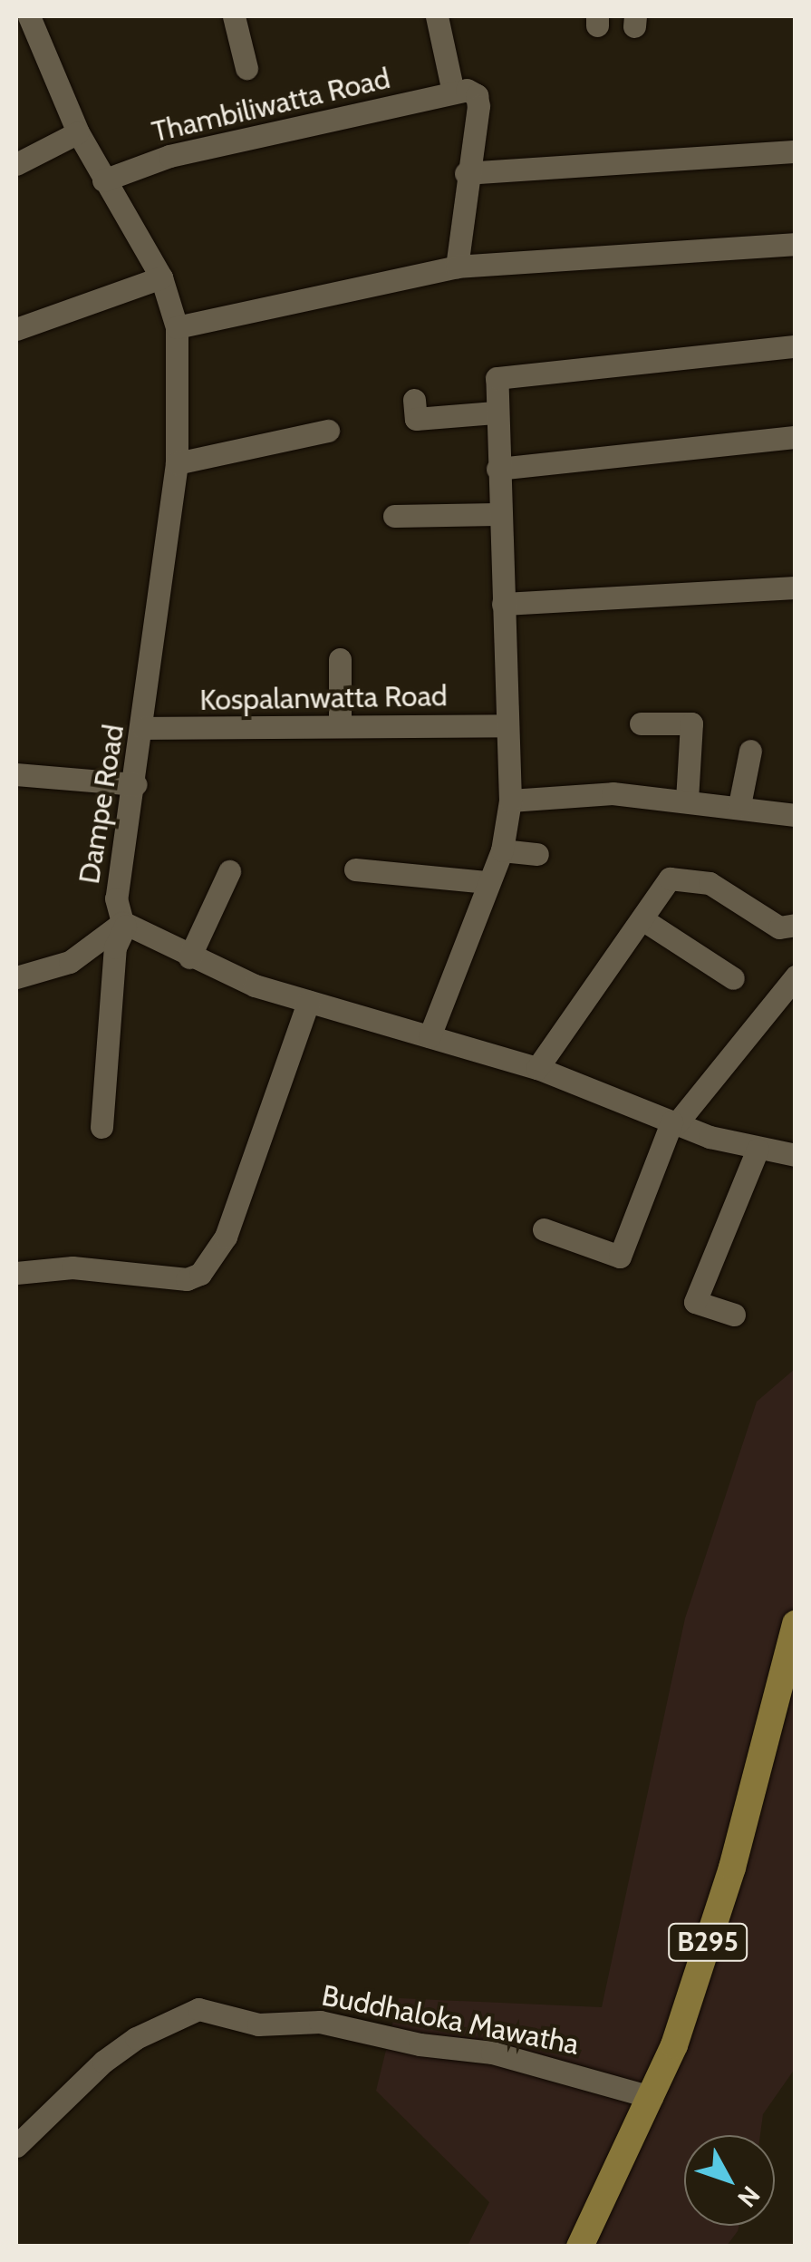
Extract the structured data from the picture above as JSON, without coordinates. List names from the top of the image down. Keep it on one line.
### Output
{"streets":{"main road":["B295"],"street":["Thambiliwatta Road","Kospalanwatta Road","Dampe Road","Buddhaloka Mawatha"]},"crossings":[["Thambiliwatta Road","Dampe Road"],["Kospalanwatta Road","Dampe Road"],["B295","Buddhaloka Mawatha"]],"north":"bottom right"}
